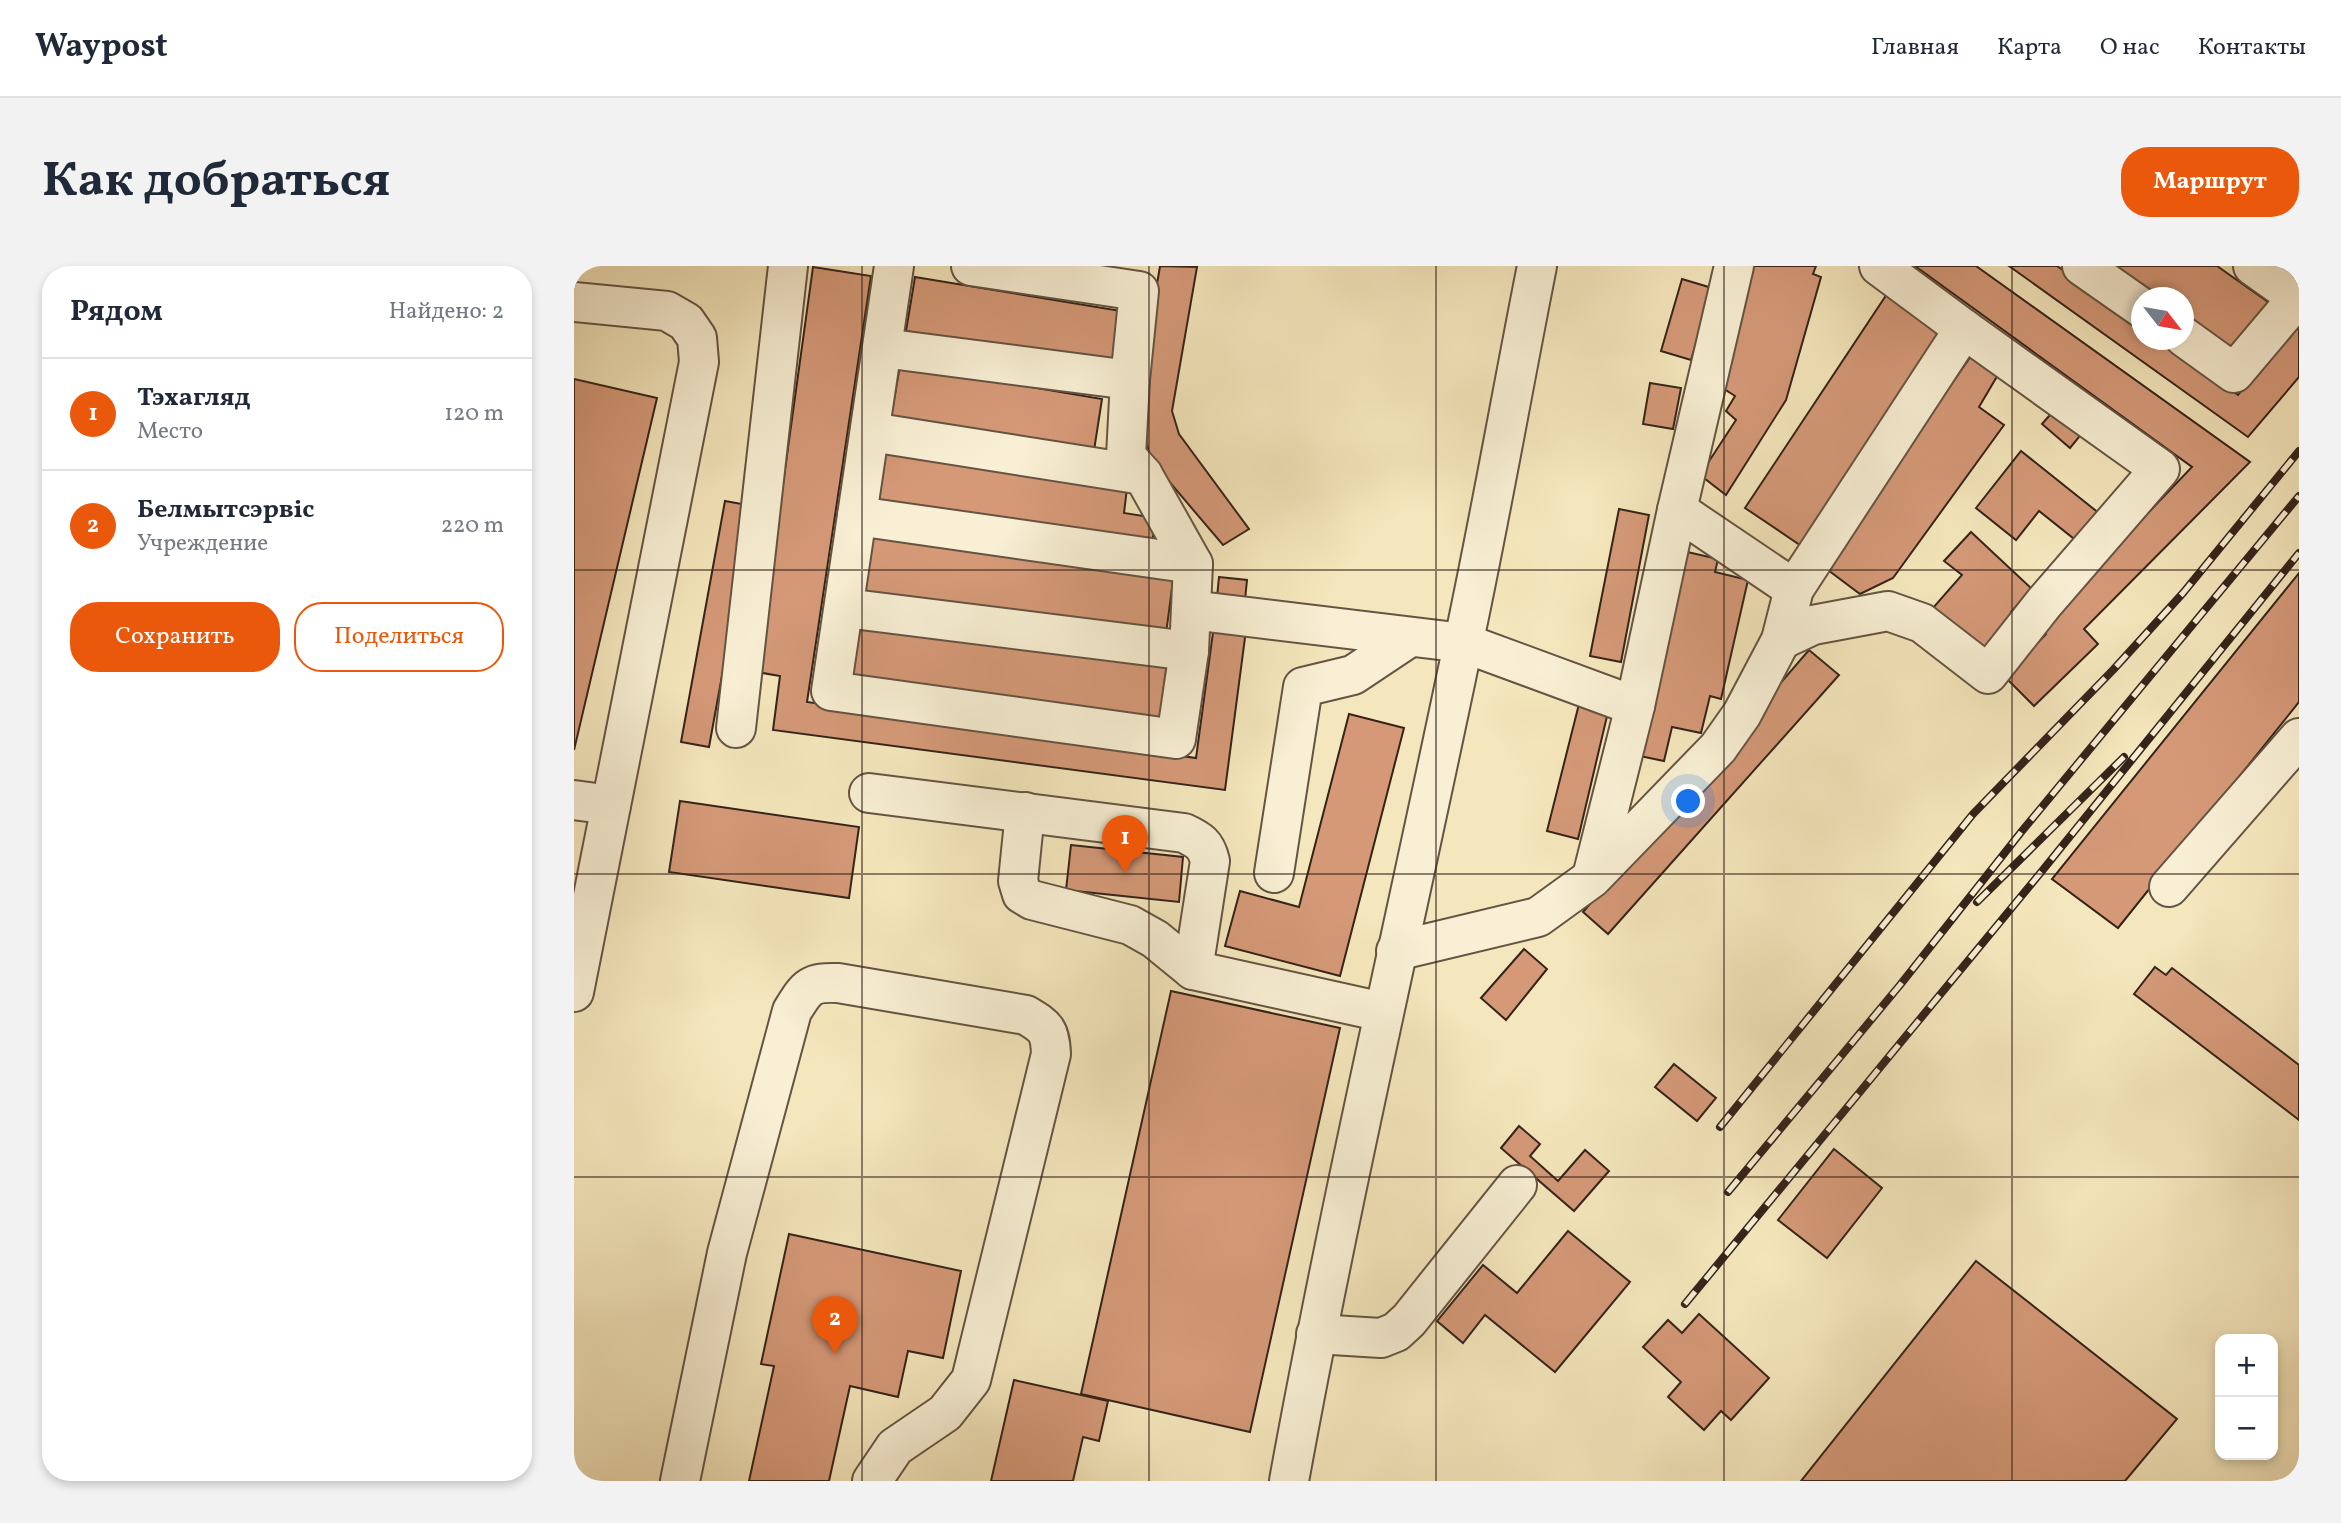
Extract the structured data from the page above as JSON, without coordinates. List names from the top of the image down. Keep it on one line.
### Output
{"north":"bottom right","page":{"header":"Waypost","nav":["Главная","Карта","О нас","Контакты"],"buttons":["Маршрут",["Сохранить","Поделиться"]],"title":"Как добраться","heading":["Рядом","Найдено: 2"],"list":[{"mark":"1","name":"Тэхагляд","note":"Место","value":"120 m"},{"mark":"2","name":"Белмытсэрвіс","note":"Учреждение","value":"220 m"}],"pins":["1","2"],"map_buttons":["+","−"]}}
